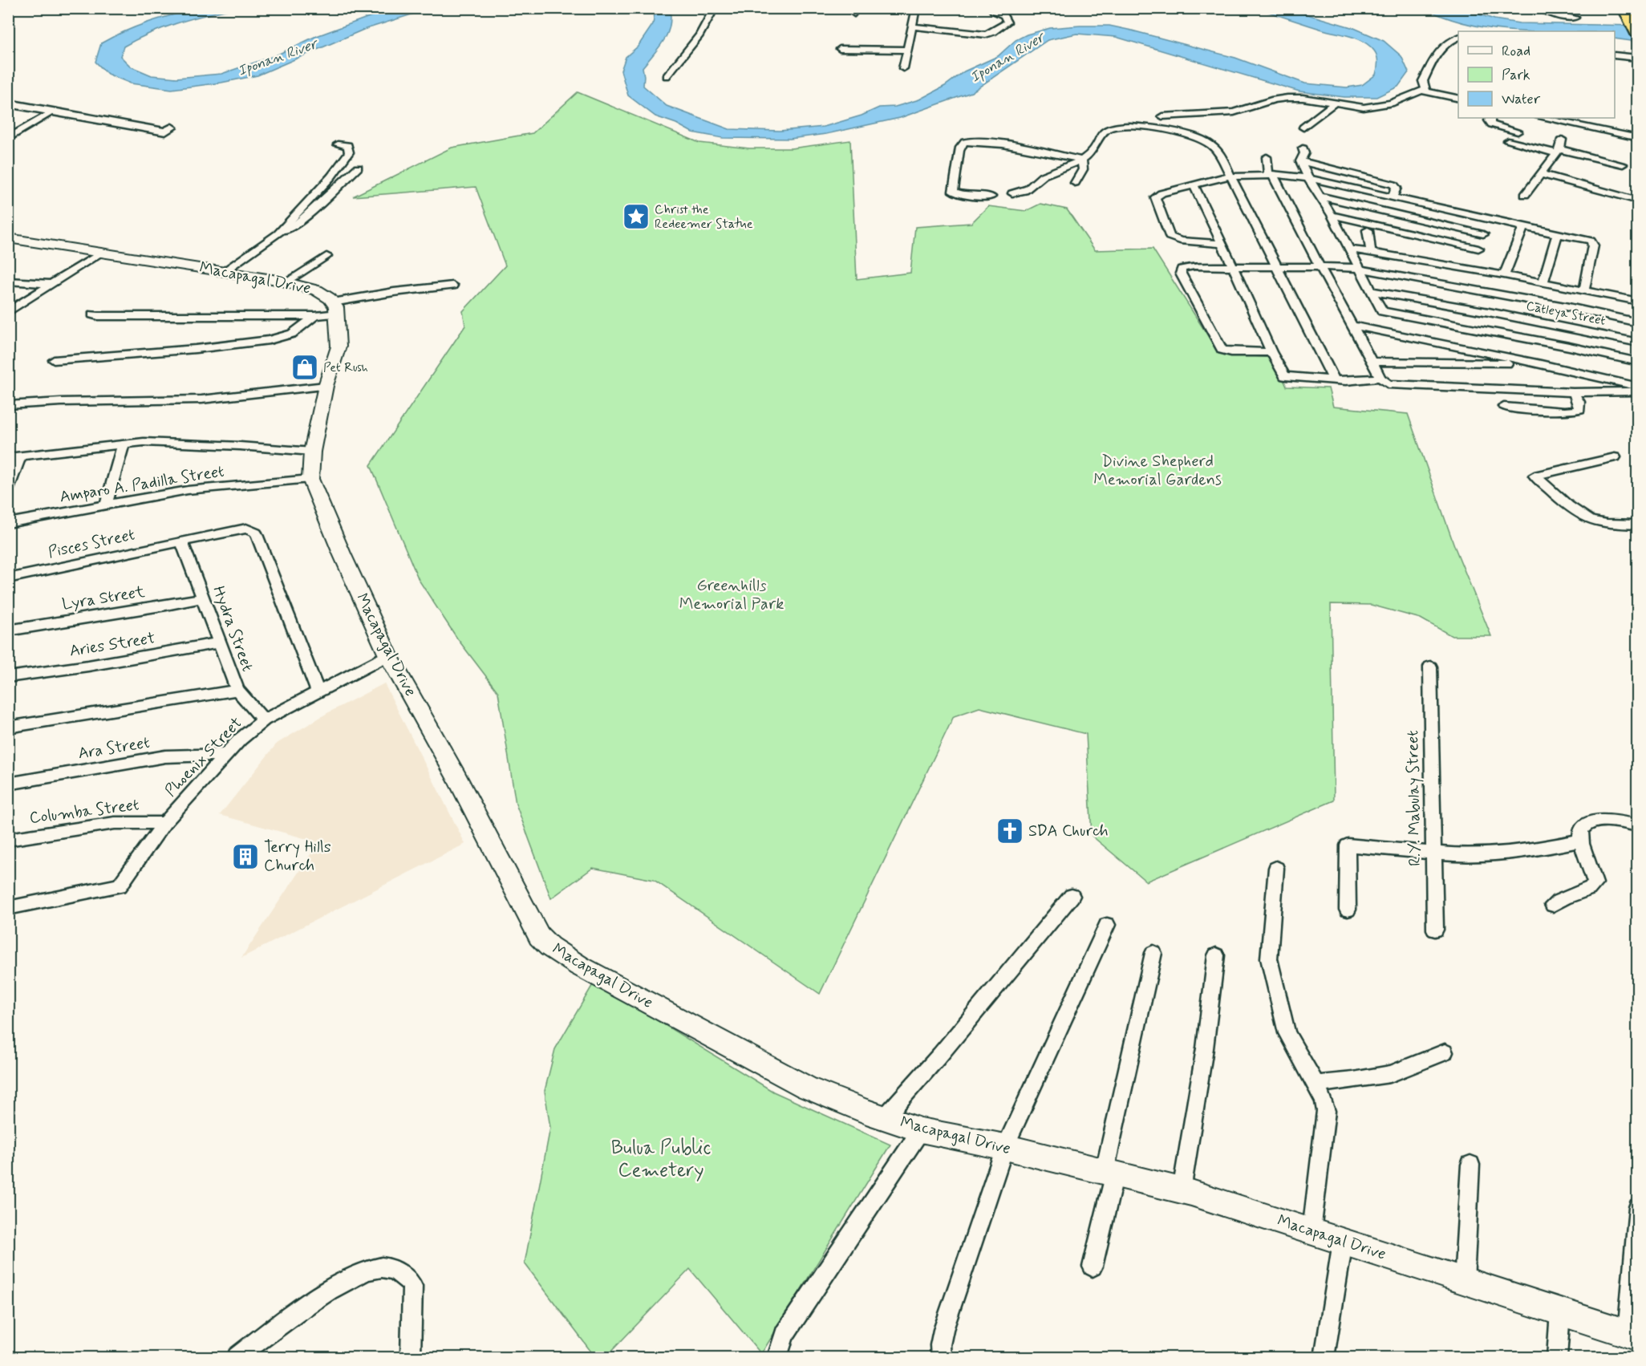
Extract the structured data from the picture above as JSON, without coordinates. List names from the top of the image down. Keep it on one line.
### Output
{"streets":{"main road":["Macapagal Drive"],"street":["Catleya Street","Amparo A. Padilla Street","Pisces Street","Lyra Street","Hydra Street","Aries Street","Ara Street","Phoenix Street","R.Y. Mabulay Street","Columba Street"]},"crossings":[["Macapagal Drive","Amparo A. Padilla Street"],["Macapagal Drive","Phoenix Street"],["Pisces Street","Hydra Street"],["Pisces Street","Phoenix Street"],["Lyra Street","Hydra Street"],["Hydra Street","Aries Street"],["Hydra Street","Phoenix Street"],["Ara Street","Phoenix Street"],["Phoenix Street","Columba Street"]],"water":["Iponan River"],"parks":["Divine Shepherd Memorial Gardens","Greenhills Memorial Park","Bulua Public Cemetery"],"places":{"place":["Christ the Redeemer Statue"],"shop":["Pet Rush"],"church":["SDA Church"],"building":["Terry Hills Church"]},"legend":["Road","Park","Water"]}
